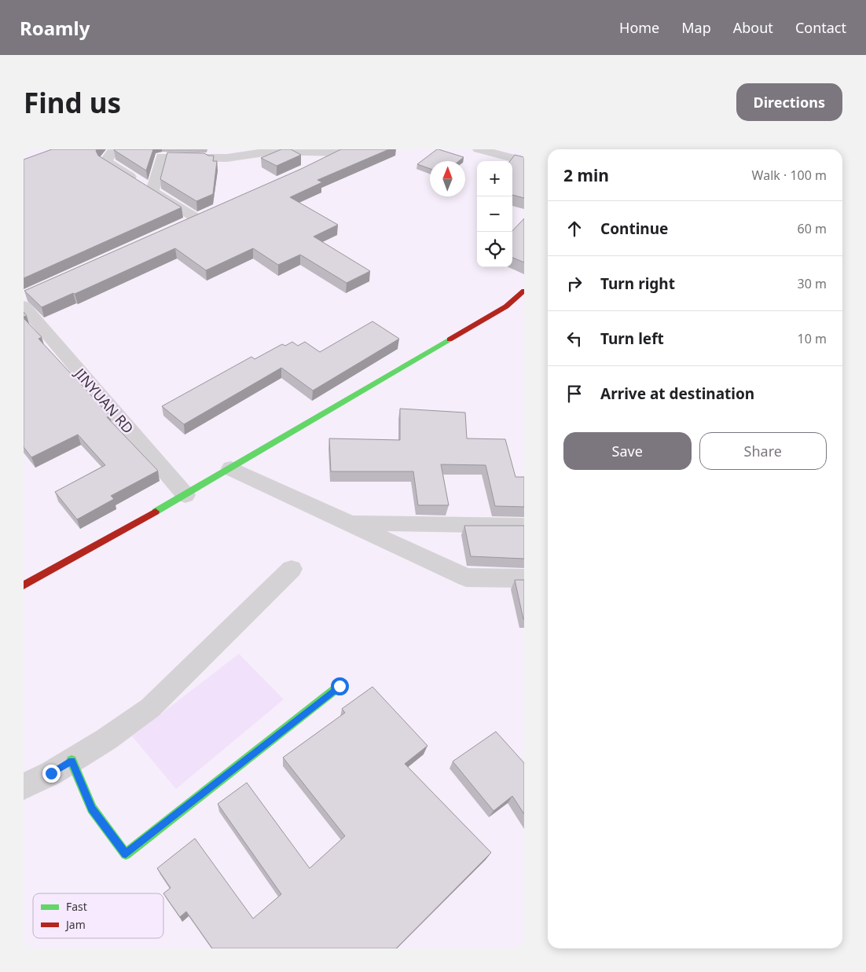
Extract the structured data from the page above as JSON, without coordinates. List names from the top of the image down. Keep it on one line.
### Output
{"streets":{"street":["JINYUAN RD"]},"legend":["Fast","Jam"],"north":"top","page":{"header":"Roamly","nav":["Home","Map","About","Contact"],"buttons":["Directions",["Save","Share"]],"title":"Find us","heading":["2 min","Walk · 100 m"],"map_buttons":["+","−"],"list":[["Continue","60 m"],["Turn right","30 m"],["Turn left","10 m"],"Arrive at destination"]}}
